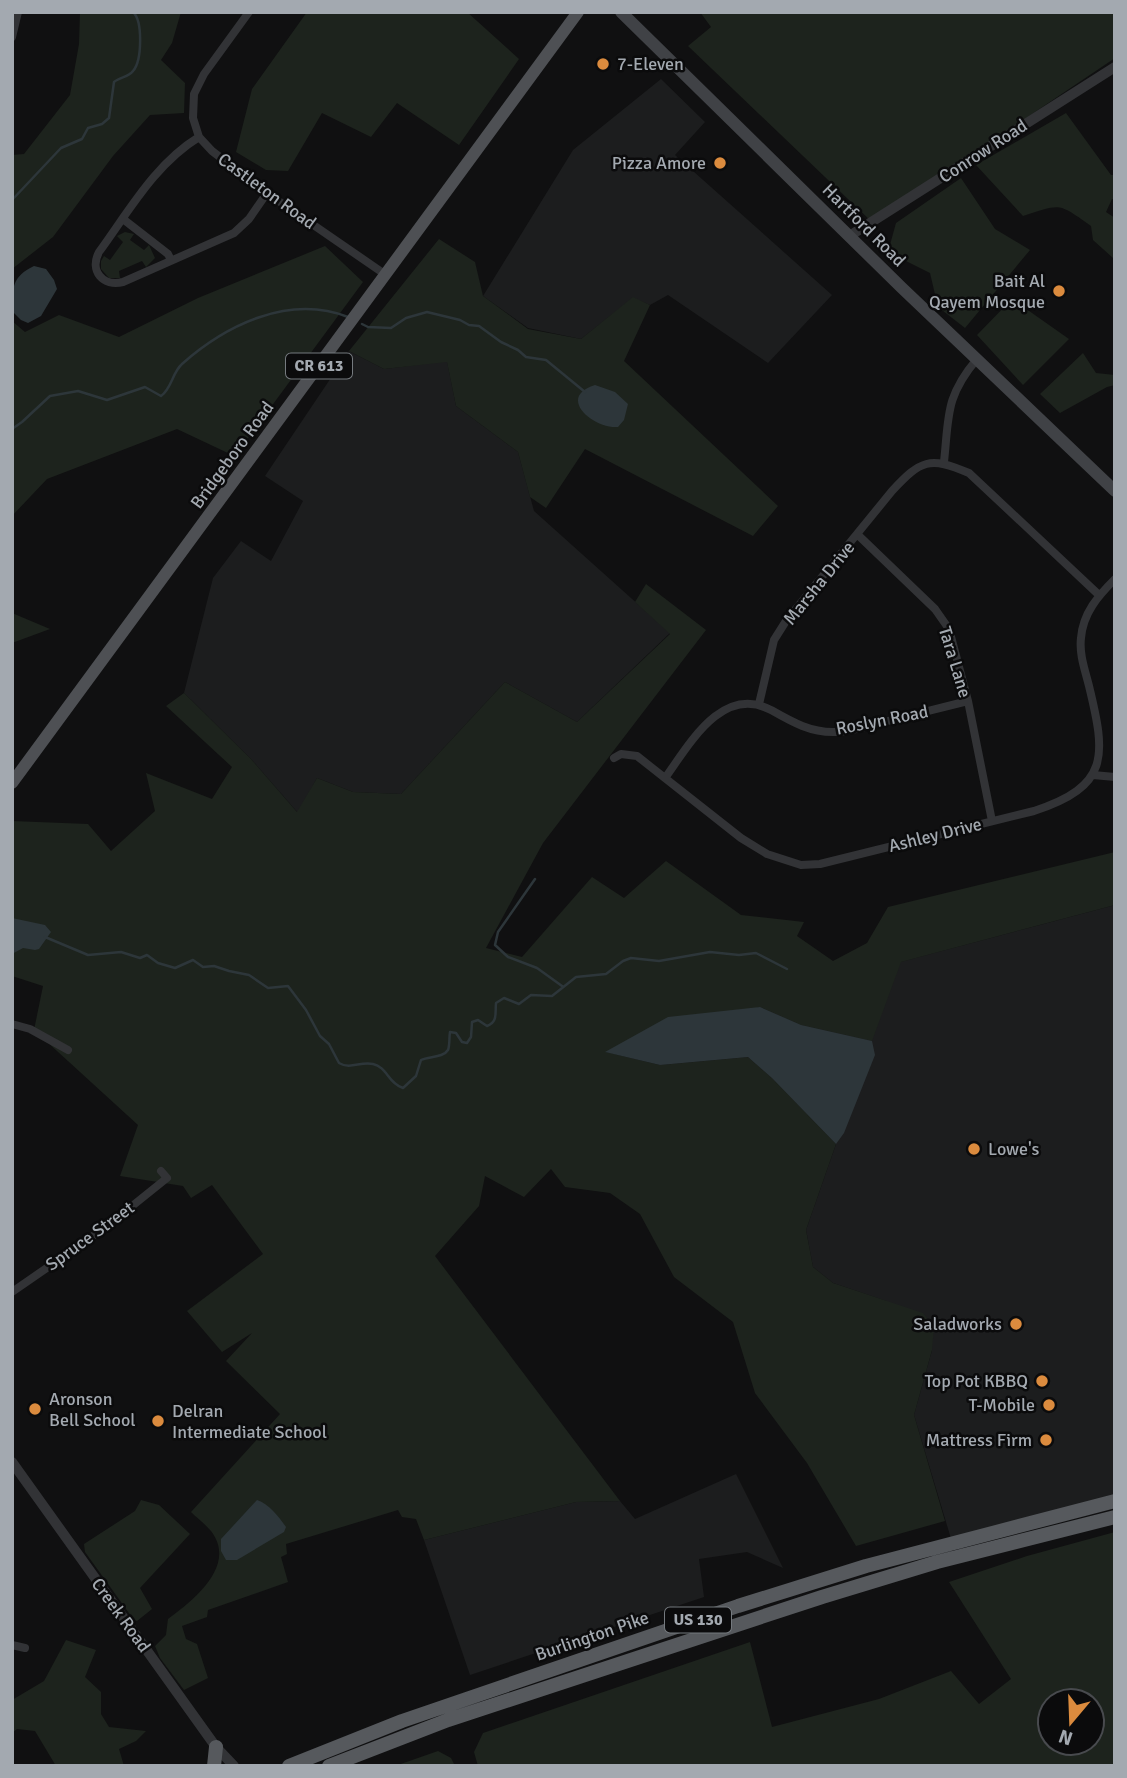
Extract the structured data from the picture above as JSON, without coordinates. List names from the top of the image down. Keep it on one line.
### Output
{"streets":{"highway":["US 130","Burlington Pike"],"main road":["Hartford Road","CR 613","Bridgeboro Road"],"street":["Conrow Road","Castleton Road","Marsha Drive","Tara Lane","Roslyn Road","Ashley Drive","Spruce Street","Creek Road"]},"crossings":[["Conrow Road","Hartford Road"],["Castleton Road","Bridgeboro Road"],["Marsha Drive","Tara Lane"],["Marsha Drive","Roslyn Road"],["Tara Lane","Roslyn Road"],["Tara Lane","Ashley Drive"]],"places":["7-Eleven","Pizza Amore","Bait Al Qayem Mosque","Lowe's","Saladworks","Top Pot KBBQ","T-Mobile","Aronson Bell School","Delran Intermediate School","Mattress Firm"],"north":"bottom"}
